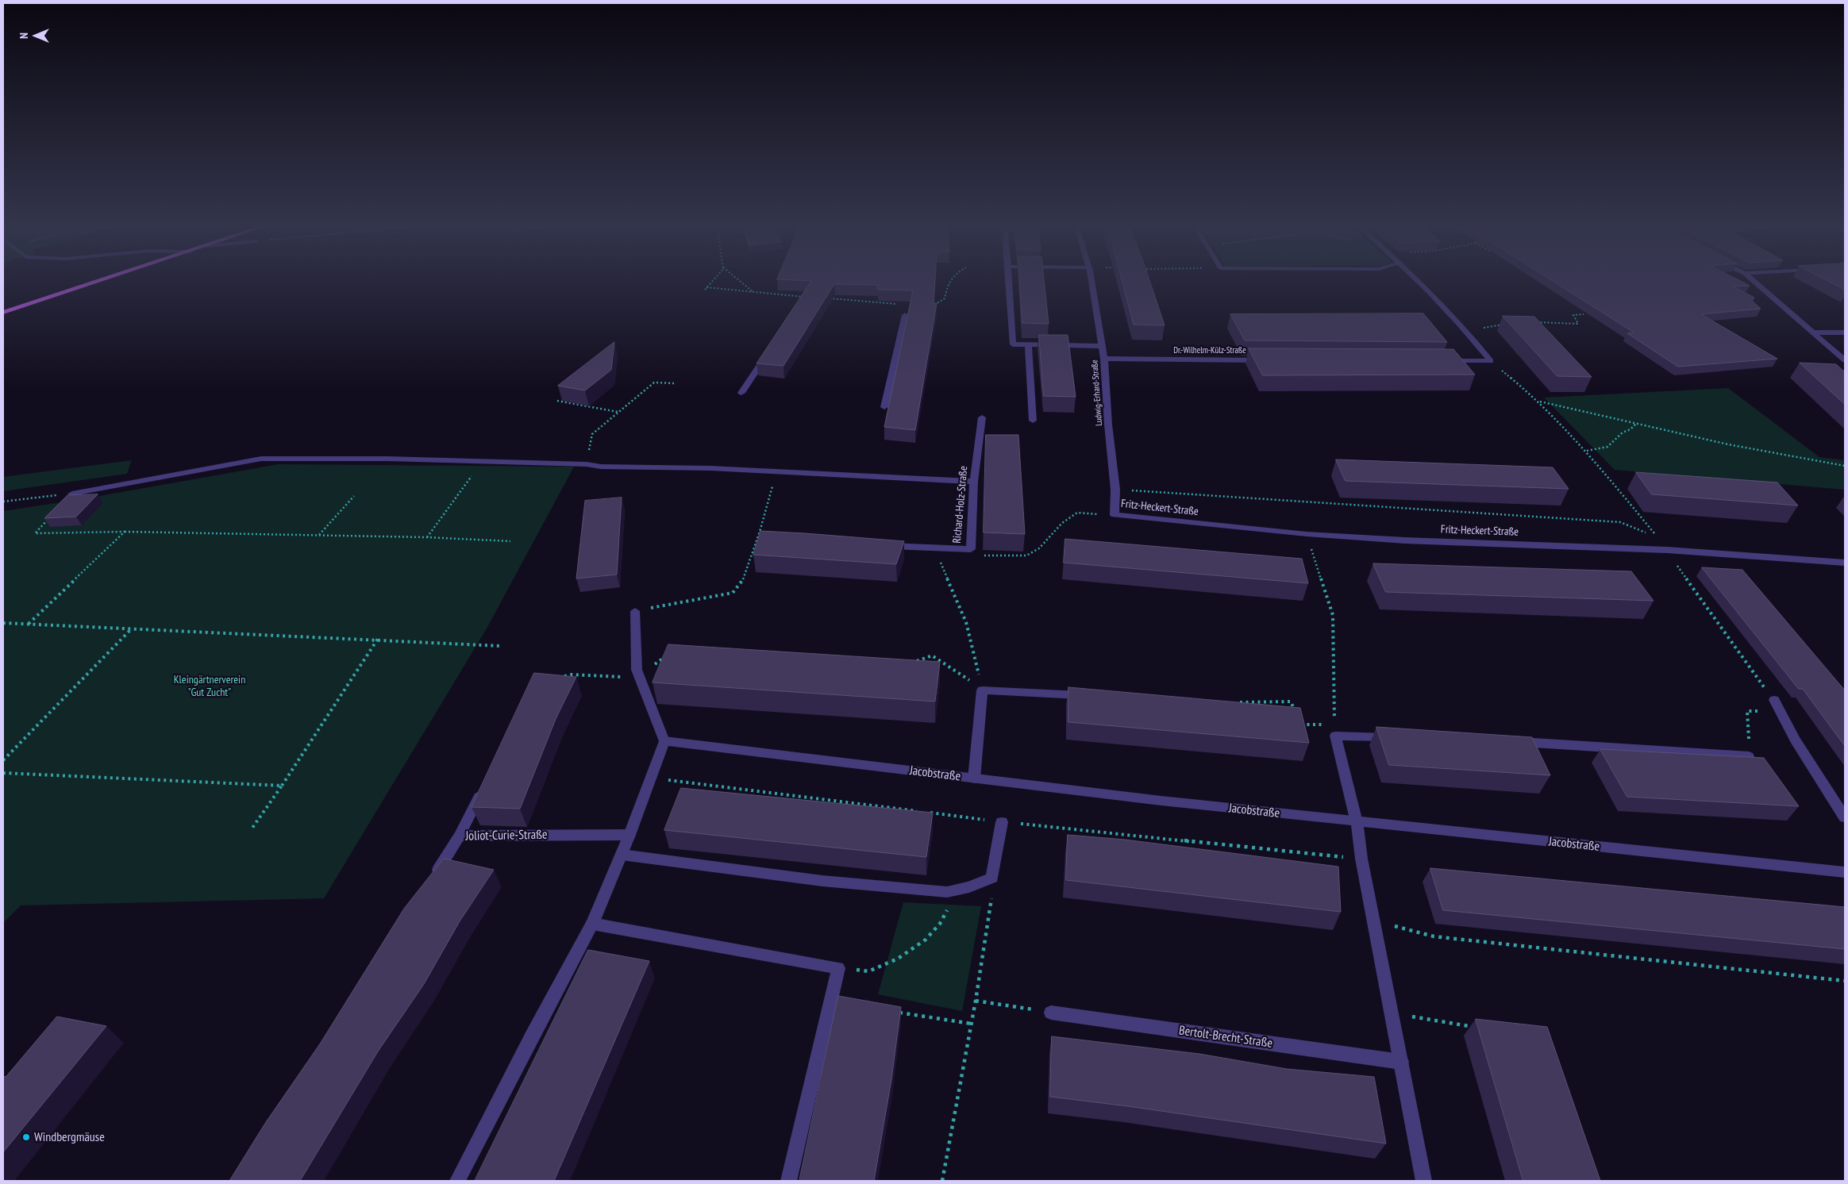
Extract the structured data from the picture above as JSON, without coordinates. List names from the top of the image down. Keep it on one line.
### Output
{"streets":{"street":["Dr.-Wilhelm-Külz-Straße","Ludwig-Erhard-Straße","Richard-Holz-Straße","Fritz-Heckert-Straße","Jacobstraße","Joliot-Curie-Straße","Bertolt-Brecht-Straße"]},"crossings":[["Dr.-Wilhelm-Külz-Straße","Ludwig-Erhard-Straße"],["Ludwig-Erhard-Straße","Fritz-Heckert-Straße"]],"parks":["Kleingärtnerverein \"Gut Zucht\""],"places":["Windbergmäuse"],"north":"left"}
